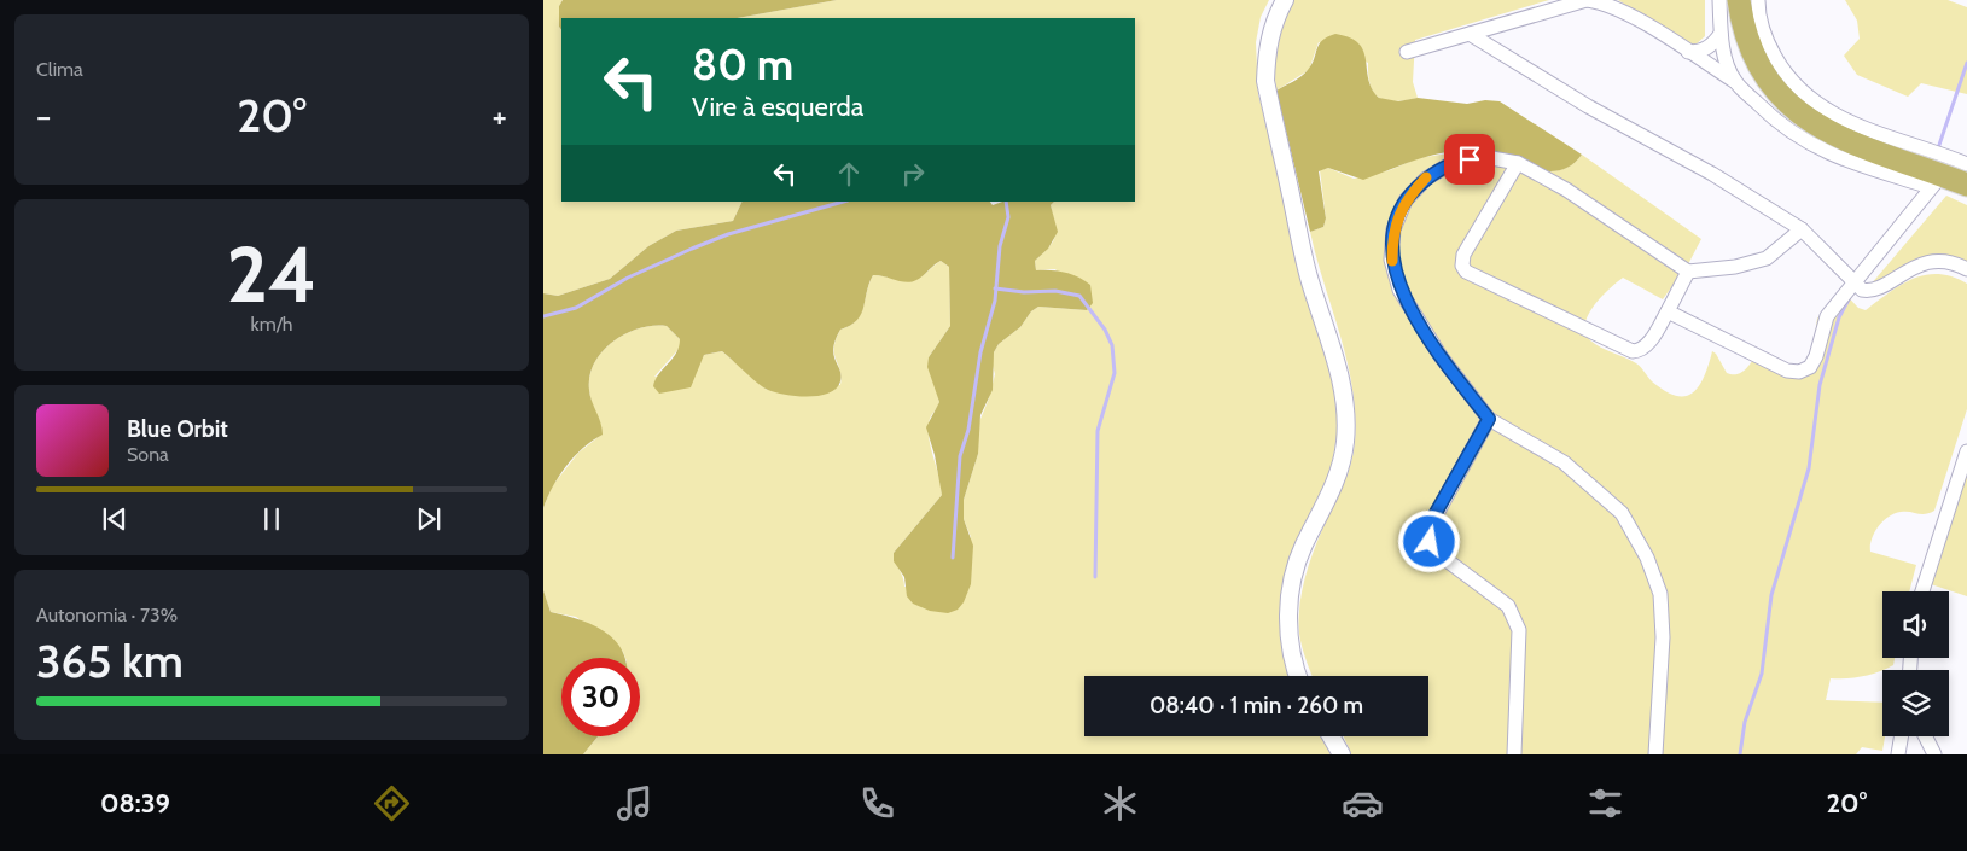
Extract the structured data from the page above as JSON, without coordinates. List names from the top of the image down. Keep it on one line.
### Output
{"page":{"tile":["Clima",["24","km/h"],["Autonomia · 73%","365 km"]],"turn":["80 m","Vire à esquerda"],"heat":["−","20°","+"],"song":["Blue Orbit","Sona"],"limit":"30","trip":"08:40 · 1 min · 260 m","tabs":["08:39","20°"]}}
